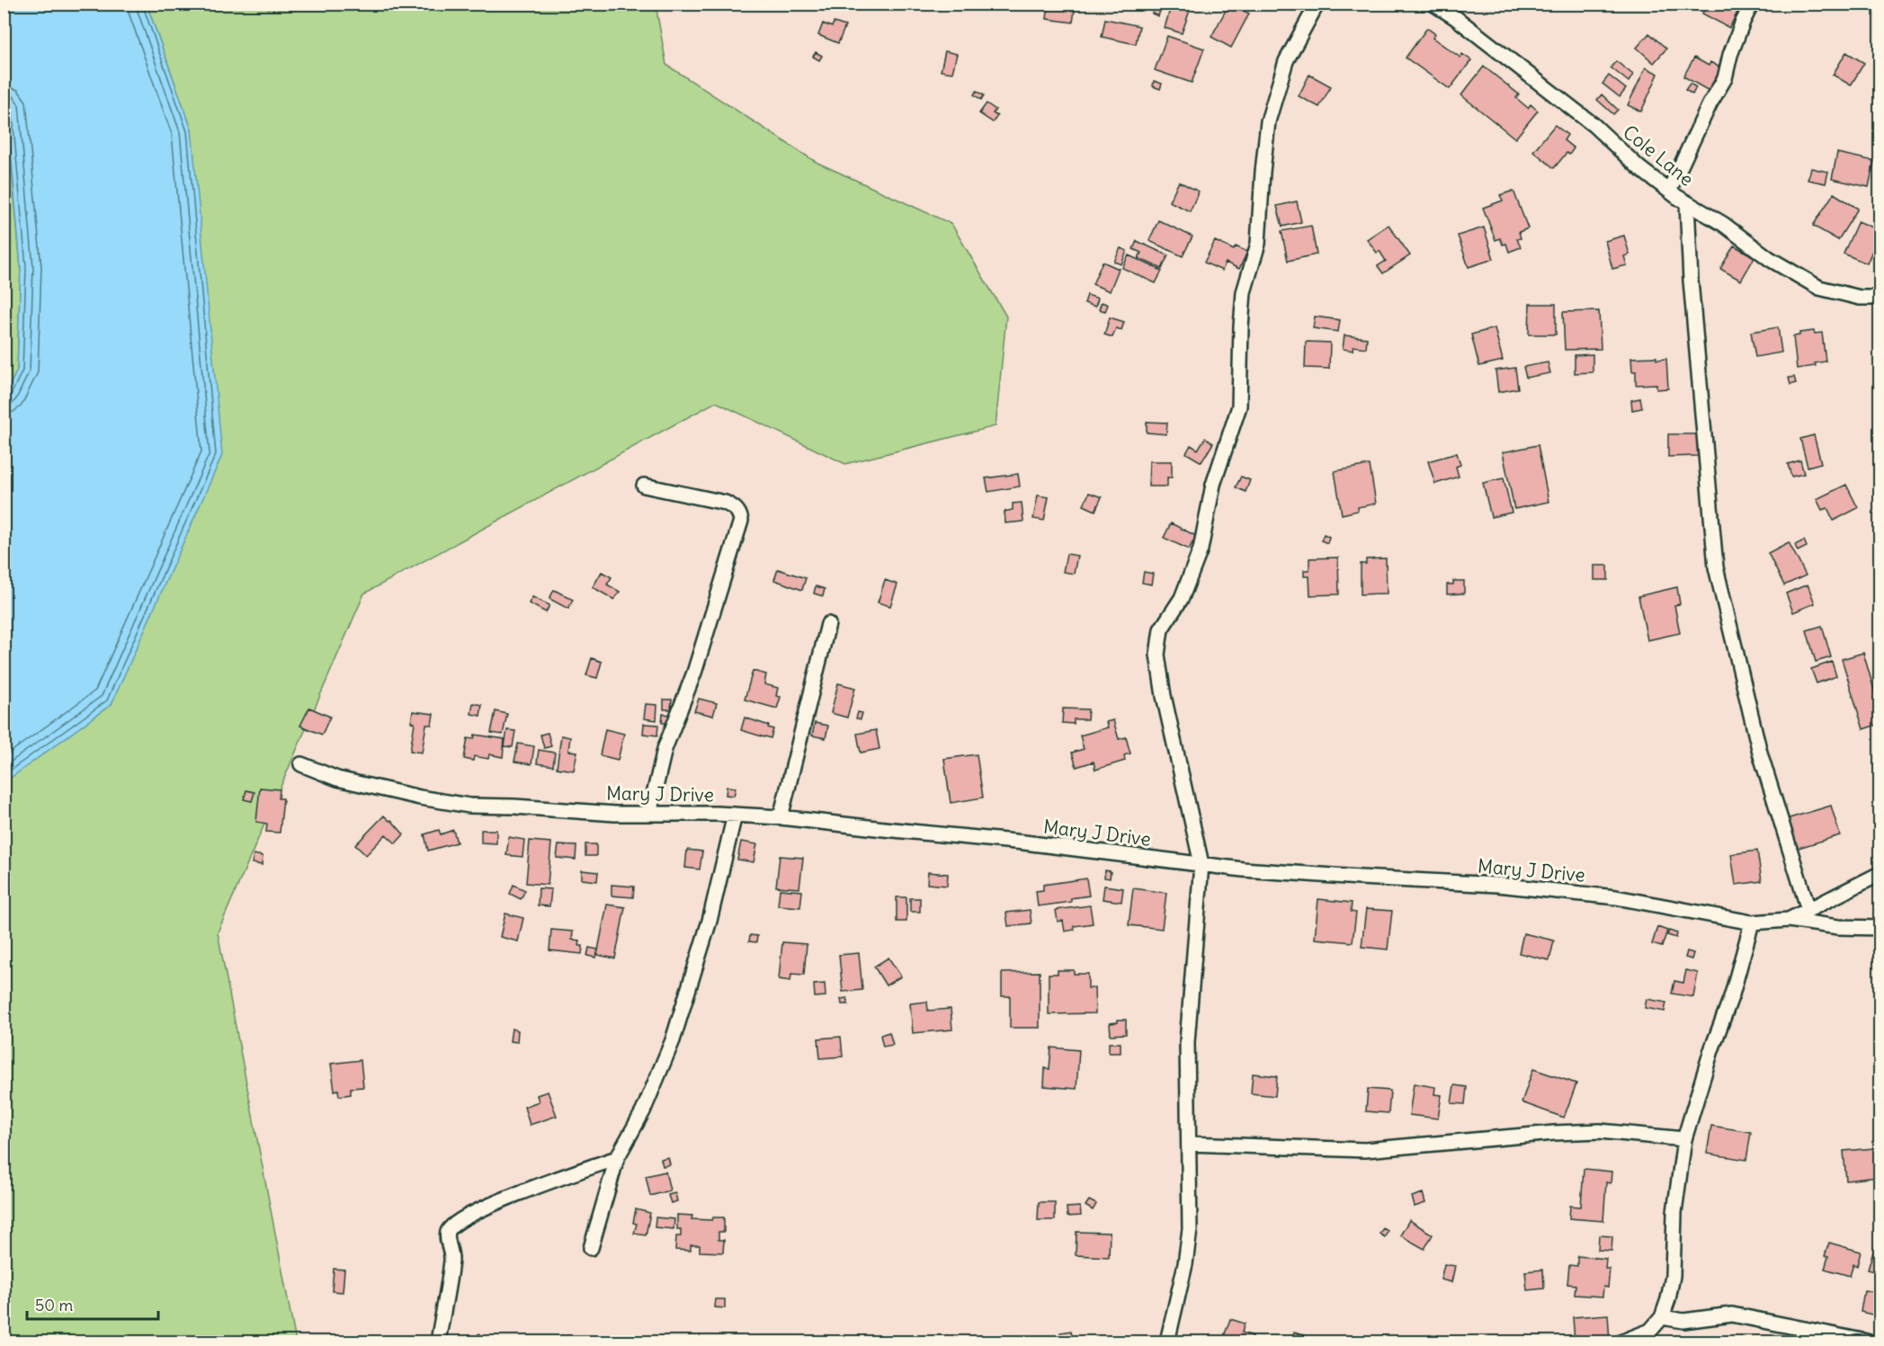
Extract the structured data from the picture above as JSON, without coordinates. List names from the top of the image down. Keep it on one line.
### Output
{"streets":{"street":["Cole Lane","Mary J Drive"]},"scale_bar":"50 m"}
